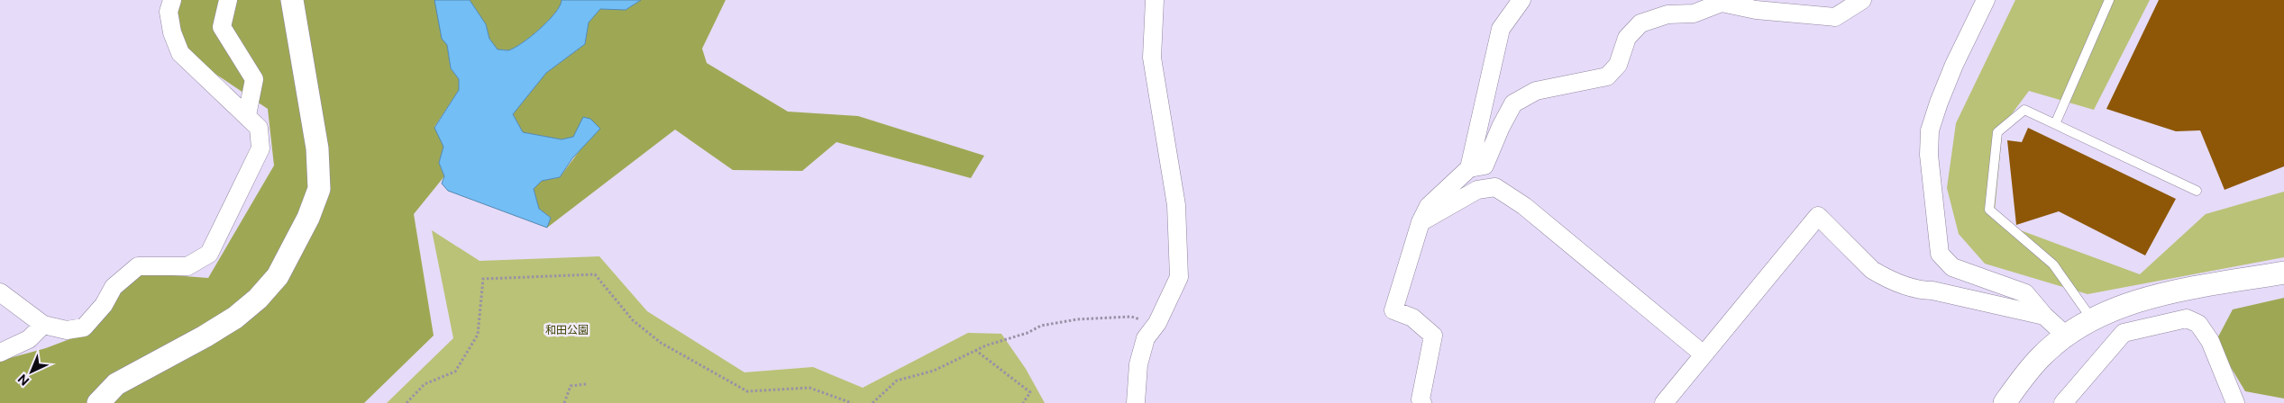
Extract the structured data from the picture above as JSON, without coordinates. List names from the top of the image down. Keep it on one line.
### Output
{"parks":["和田公園"],"north":"bottom left"}
